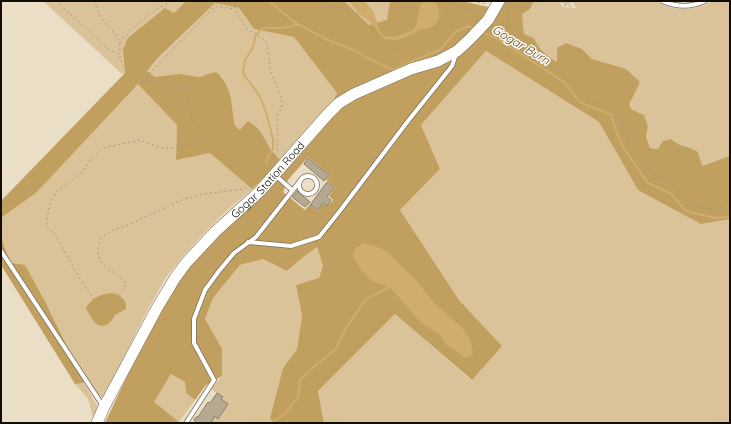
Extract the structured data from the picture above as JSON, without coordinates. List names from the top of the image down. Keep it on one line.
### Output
{"streets":{"street":["Gogar Station Road"]},"water":["Gogar Burn"]}
